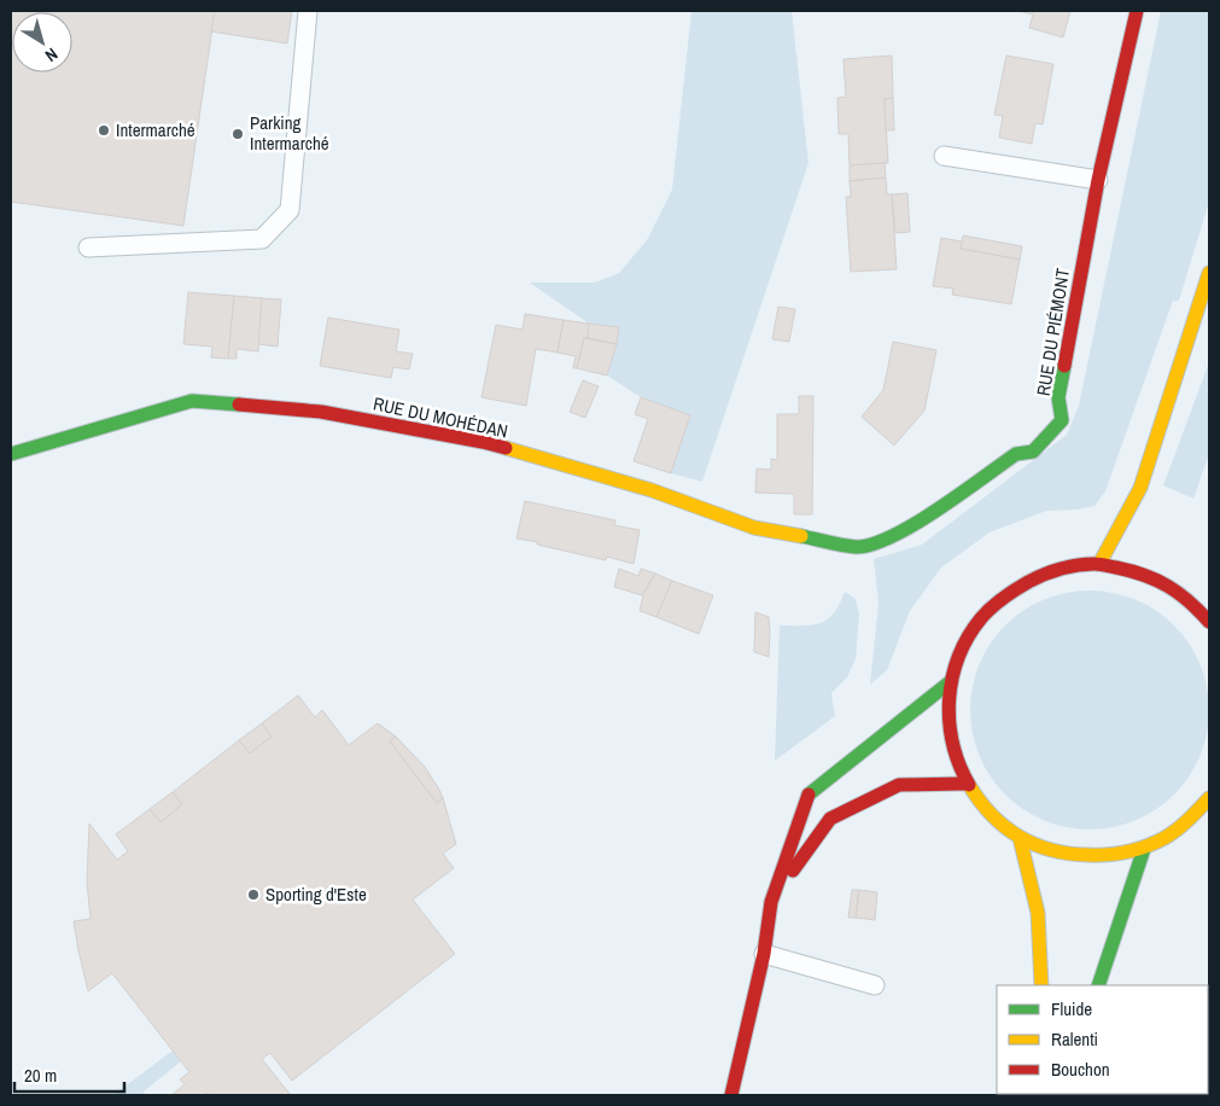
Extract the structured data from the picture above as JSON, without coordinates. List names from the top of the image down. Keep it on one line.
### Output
{"streets":{"street":["RUE DU PIÉMONT","RUE DU MOHÉDAN"]},"crossings":[["RUE DU PIÉMONT","RUE DU MOHÉDAN"]],"places":["Intermarché","Parking Intermarché","Sporting d'Este"],"legend":["Fluide","Ralenti","Bouchon"],"scale_bar":"20 m","north":"bottom right"}
